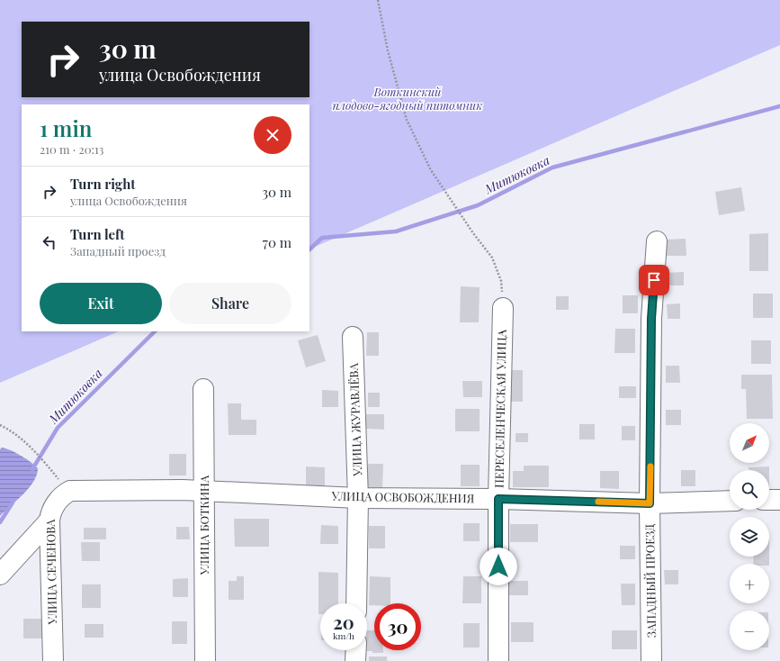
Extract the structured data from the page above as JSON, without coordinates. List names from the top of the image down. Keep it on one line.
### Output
{"streets":{"street":["ПЕРЕСЕЛЕНЧЕСКАЯ УЛИЦА","УЛИЦА ЖУРАВЛЁВА","УЛИЦА ОСВОБОЖДЕНИЯ","УЛИЦА БОТКИНА","УЛИЦА СЕЧЕНОВА","ЗАПАДНЫЙ ПРОЕЗД"]},"crossings":[["ПЕРЕСЕЛЕНЧЕСКАЯ УЛИЦА","УЛИЦА ОСВОБОЖДЕНИЯ"],["УЛИЦА ЖУРАВЛЁВА","УЛИЦА ОСВОБОЖДЕНИЯ"],["УЛИЦА ОСВОБОЖДЕНИЯ","УЛИЦА БОТКИНА"],["УЛИЦА ОСВОБОЖДЕНИЯ","УЛИЦА СЕЧЕНОВА"],["УЛИЦА ОСВОБОЖДЕНИЯ","ЗАПАДНЫЙ ПРОЕЗД"]],"water":["Митюковка"],"parks":["Воткинский плодово-ягодный питомник"],"north":"top right","page":{"turn":["30 m","улица Освобождения"],"heading":["1 min","210 m · 20:13"],"list":[{"name":"Turn right","note":"улица Освобождения","value":"30 m"},{"name":"Turn left","note":"Западный проезд","value":"70 m"}],"buttons":["Exit","Share"],"map_buttons":["+","−"],"speed":"20 km/h","limit":"30"}}
